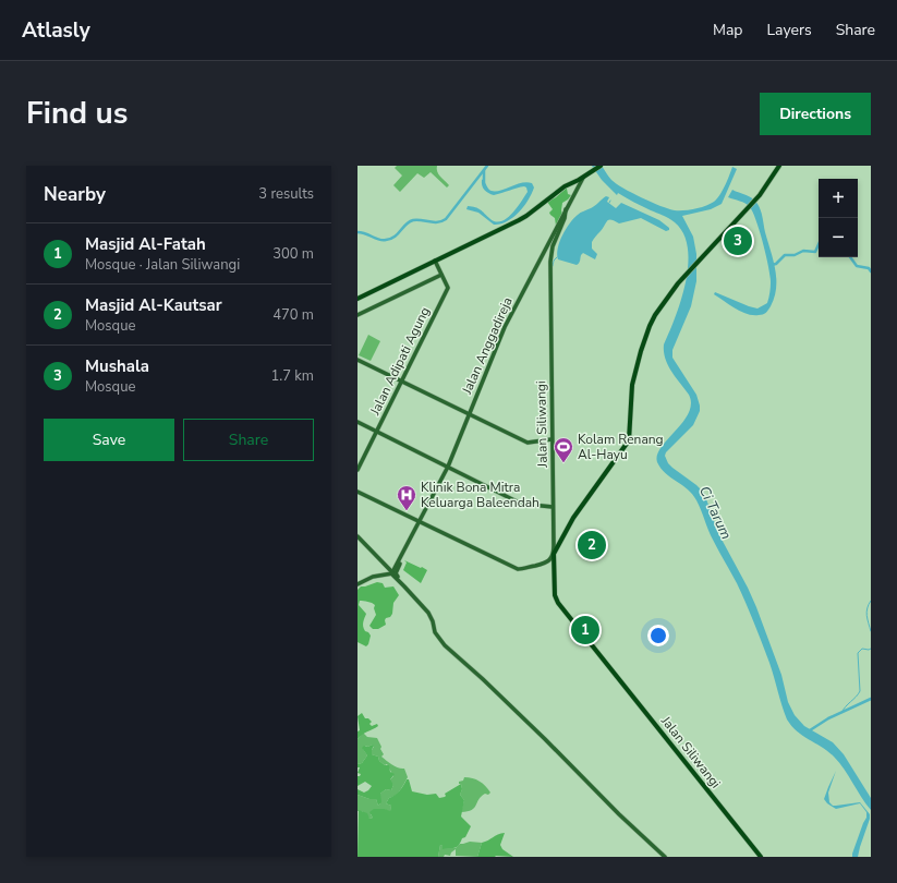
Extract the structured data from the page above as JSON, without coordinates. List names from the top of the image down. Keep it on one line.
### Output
{"streets":{"main road":["Jalan Anggadireja","Jalan Adipati Agung","Jalan Siliwangi"]},"crossings":[["Jalan Anggadireja","Jalan Siliwangi"]],"water":["Ci Tarum"],"places":{"sports":["Kolam Renang Al-Hayu"],"hospital":["Klinik Bona Mitra Keluarga Baleendah"]},"page":{"header":"Atlasly","nav":["Map","Layers","Share"],"title":"Find us","buttons":["Directions",["Save","Share"]],"heading":["Nearby","3 results"],"map_buttons":["+","−"],"list":[{"mark":"1","name":"Masjid Al-Fatah","note":"Mosque · Jalan Siliwangi","value":"300 m"},{"mark":"2","name":"Masjid Al-Kautsar","note":"Mosque","value":"470 m"},{"mark":"3","name":"Mushala","note":"Mosque","value":"1.7 km"}],"pins":["3","2","1"]}}
